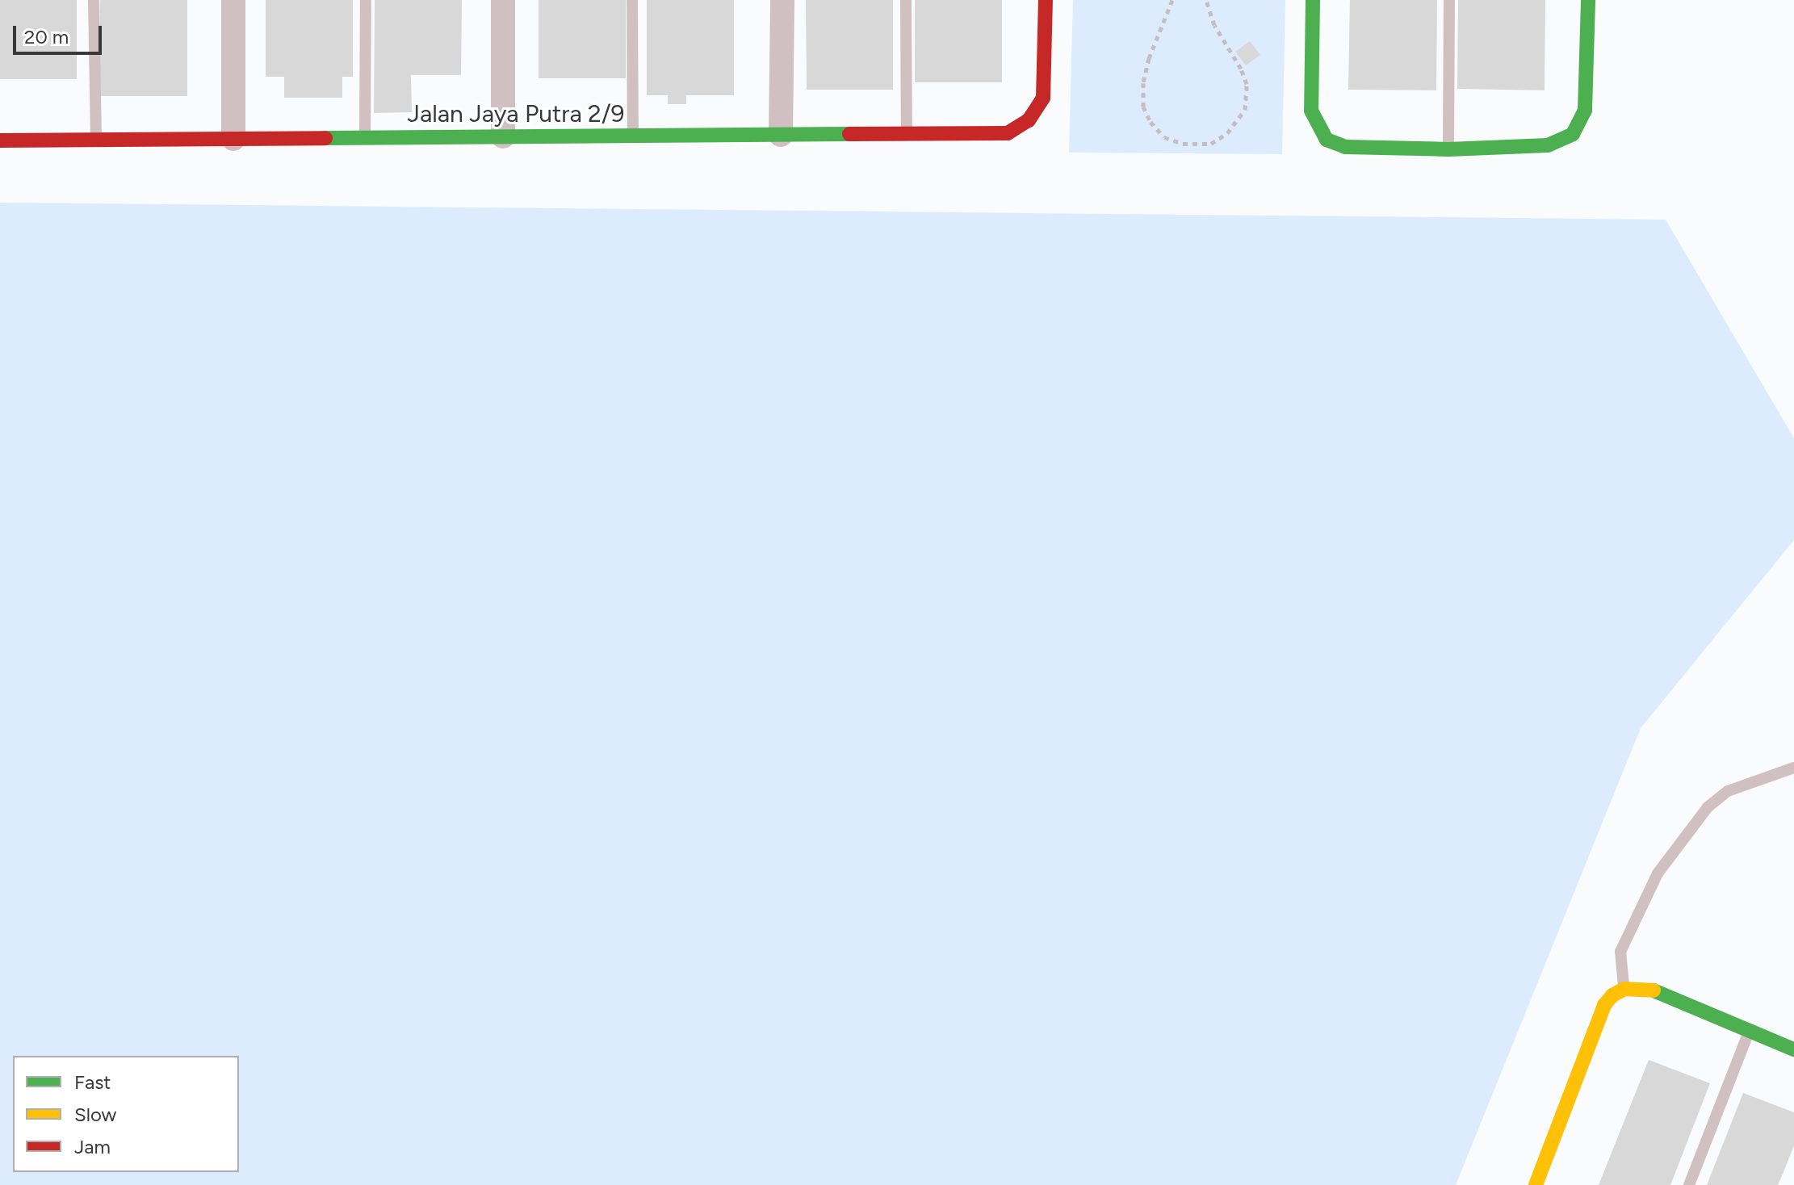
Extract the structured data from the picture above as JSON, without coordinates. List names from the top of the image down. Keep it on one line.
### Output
{"streets":{"street":["Jalan Jaya Putra 2/9"]},"legend":["Fast","Slow","Jam"],"scale_bar":"20 m"}
